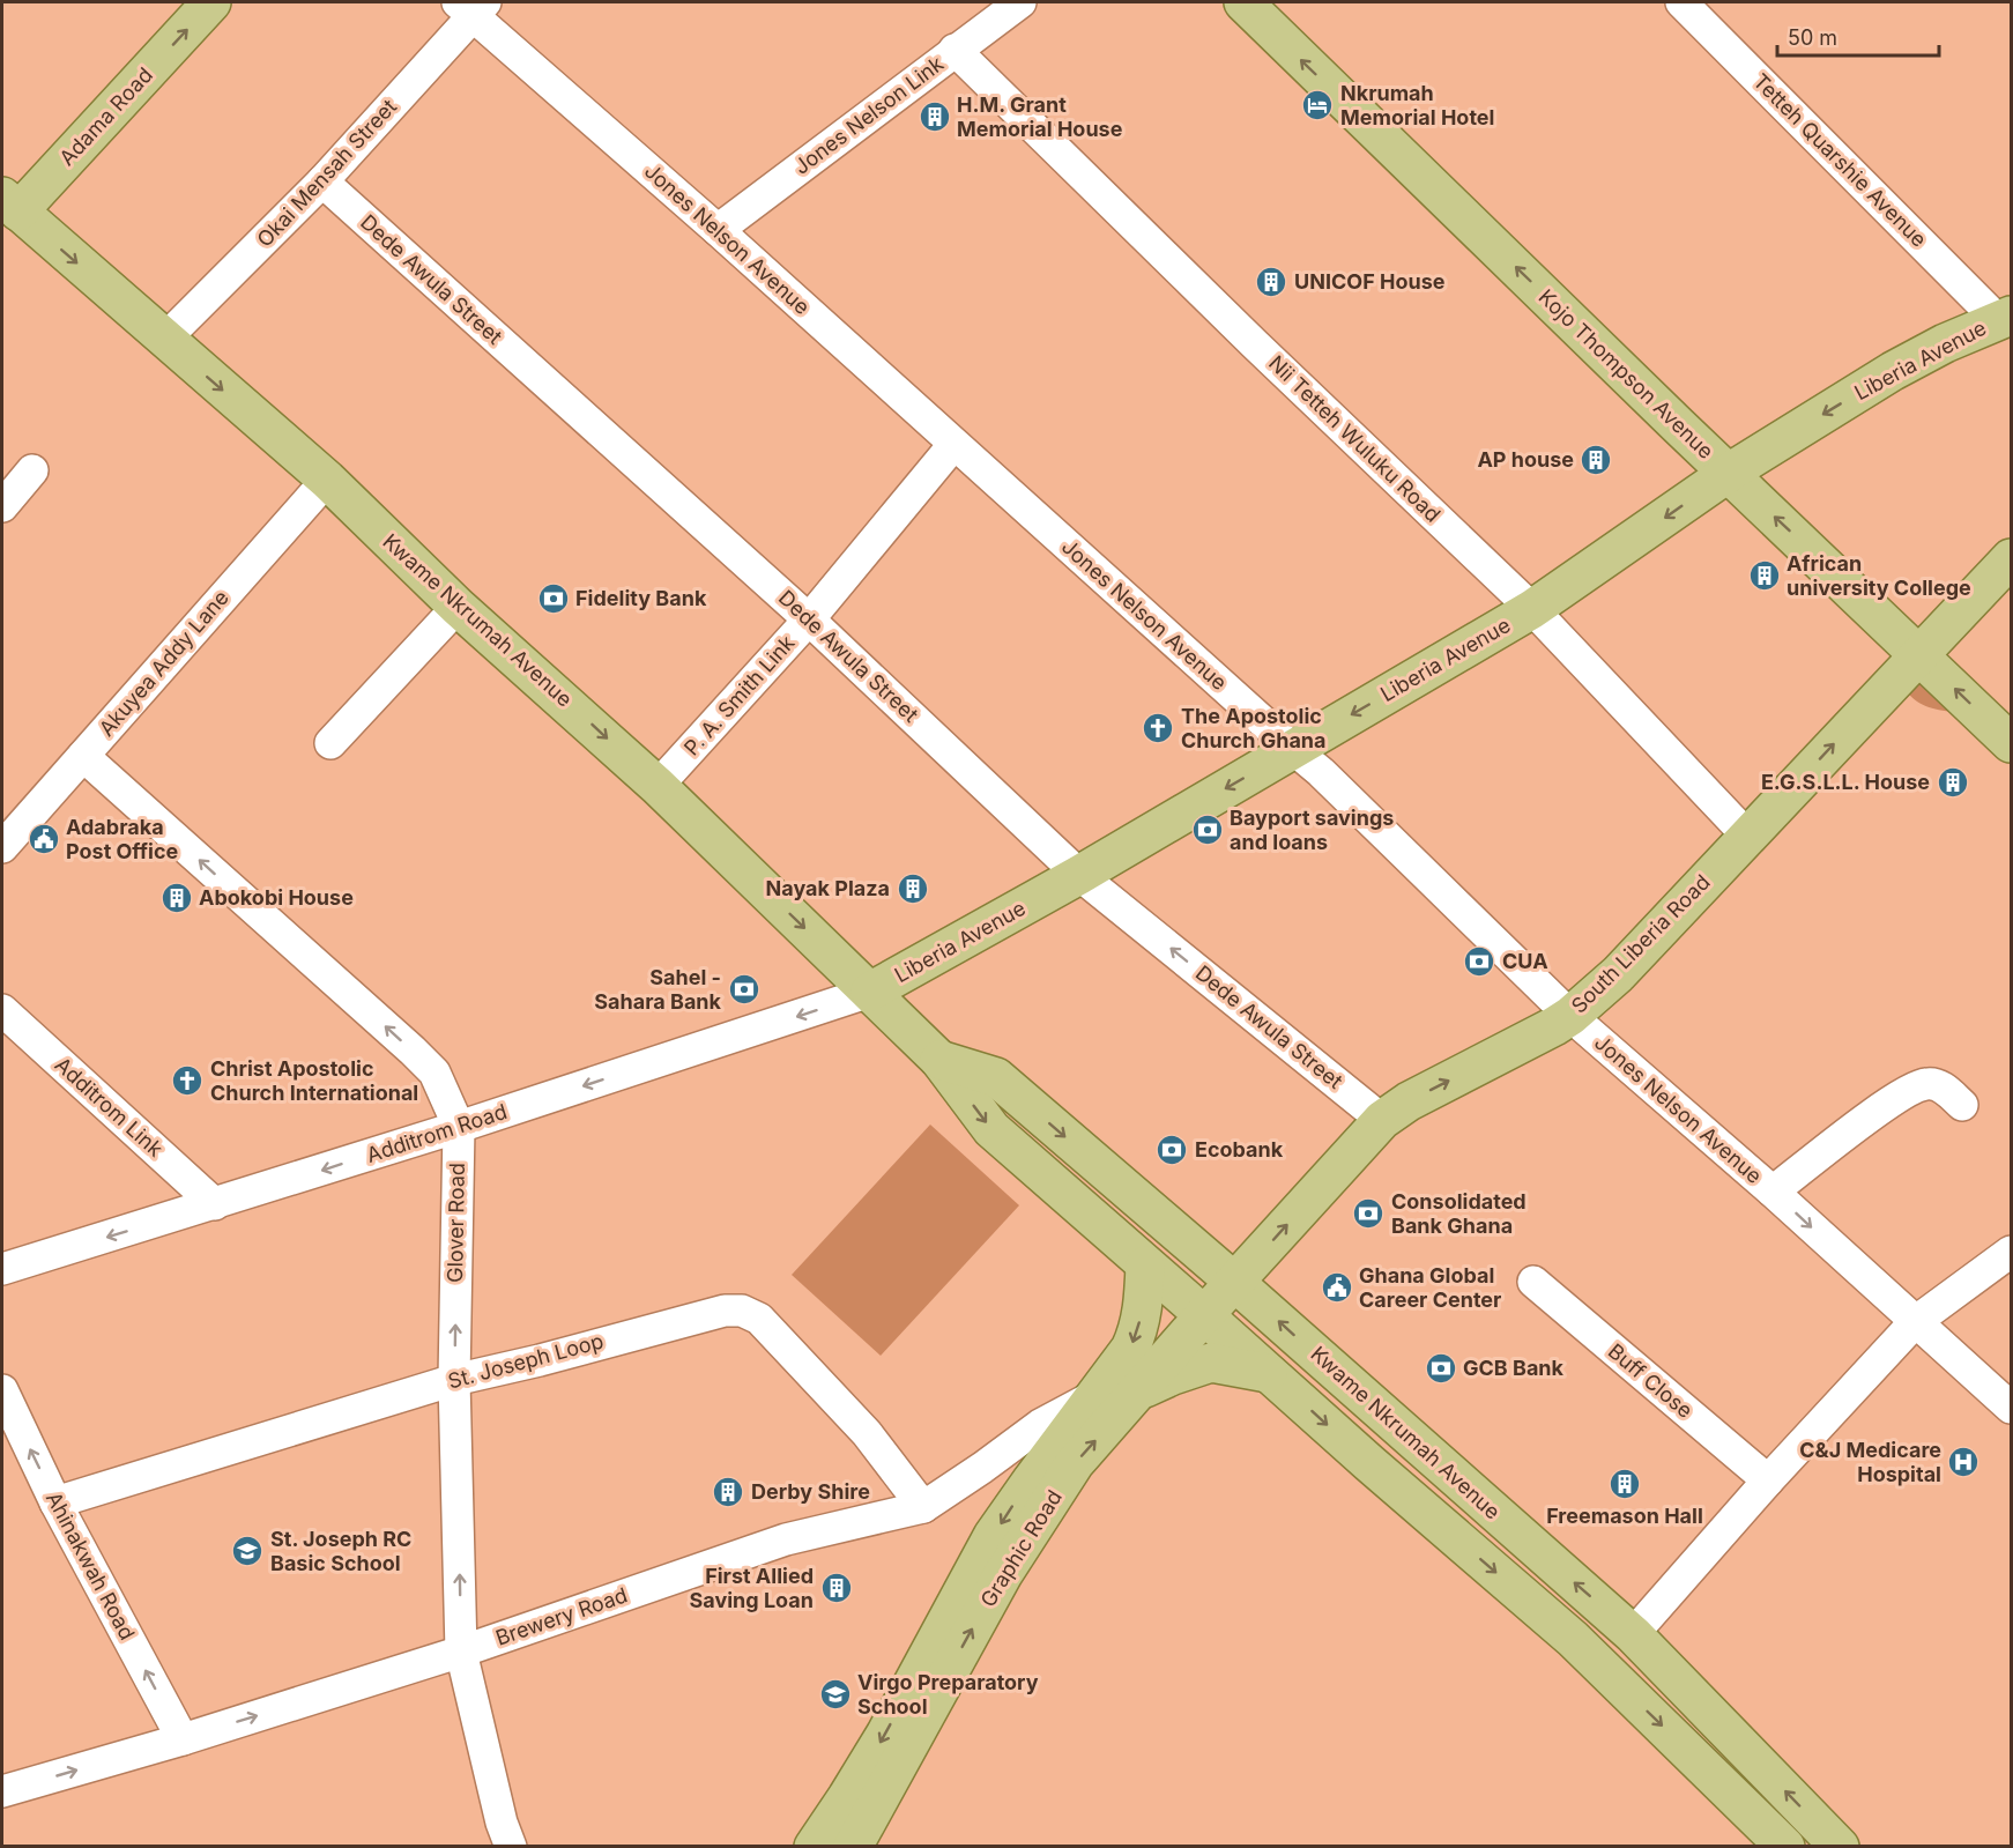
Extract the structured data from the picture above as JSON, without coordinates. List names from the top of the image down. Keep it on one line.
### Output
{"streets":{"main road":["Adama Road","Liberia Avenue","Kojo Thompson Avenue","Kwame Nkrumah Avenue","South Liberia Road","Graphic Road"],"street":["Jones Nelson Link","Tetteh Quarshie Avenue","Okai Mensah Street","Jones Nelson Avenue","Dede Awula Street","Nii Tetteh Wuluku Road","Akuyea Addy Lane","P. A. Smith Link","Additrom Link","Additrom Road","Glover Road","St. Joseph Loop","Buff Close","Ahinakwah Road","Brewery Road"]},"crossings":[["Jones Nelson Link","Jones Nelson Avenue"],["Jones Nelson Link","Nii Tetteh Wuluku Road"],["Adama Road","Kwame Nkrumah Avenue"],["Tetteh Quarshie Avenue","Liberia Avenue"],["Okai Mensah Street","Jones Nelson Avenue"],["Okai Mensah Street","Dede Awula Street"],["Okai Mensah Street","Kwame Nkrumah Avenue"],["Jones Nelson Avenue","Liberia Avenue"],["Jones Nelson Avenue","P. A. Smith Link"],["Jones Nelson Avenue","South Liberia Road"],["Dede Awula Street","Liberia Avenue"],["Dede Awula Street","P. A. Smith Link"],["Dede Awula Street","South Liberia Road"],["Liberia Avenue","Kojo Thompson Avenue"],["Liberia Avenue","Nii Tetteh Wuluku Road"],["Liberia Avenue","Kwame Nkrumah Avenue"],["Liberia Avenue","Additrom Road"],["Kojo Thompson Avenue","South Liberia Road"],["Nii Tetteh Wuluku Road","South Liberia Road"],["Kwame Nkrumah Avenue","Akuyea Addy Lane"],["Kwame Nkrumah Avenue","P. A. Smith Link"],["Kwame Nkrumah Avenue","South Liberia Road"],["Kwame Nkrumah Avenue","Additrom Road"],["Kwame Nkrumah Avenue","Graphic Road"],["Akuyea Addy Lane","Glover Road"],["South Liberia Road","Graphic Road"],["Additrom Link","Additrom Road"],["Additrom Road","Glover Road"],["Glover Road","St. Joseph Loop"],["Glover Road","Brewery Road"],["St. Joseph Loop","Ahinakwah Road"],["St. Joseph Loop","Brewery Road"],["Graphic Road","Brewery Road"],["Ahinakwah Road","Brewery Road"]],"one_way":["Adama Road","Liberia Avenue","Kojo Thompson Avenue","South Liberia Road","Additrom Road","Glover Road","Ahinakwah Road","Brewery Road"],"places":{"hotel":["Nkrumah Memorial Hotel"],"building":["H.M. Grant Memorial House","UNICOF House","AP house","African university College","E.G.S.L.L. House","Nayak Plaza","Abokobi House","Freemason Hall","Derby Shire","First Allied Saving Loan"],"bank":["Fidelity Bank","Bayport savings and loans","CUA","Sahel - Sahara Bank","Ecobank","Consolidated Bank Ghana","GCB Bank"],"church":["The Apostolic Church Ghana","Christ Apostolic Church International"],"public building":["Adabraka Post Office","Ghana Global Career Center"],"hospital":["C&J Medicare Hospital"],"school or university":["St. Joseph RC Basic School","Virgo Preparatory School"]},"scale_bar":"50 m"}
